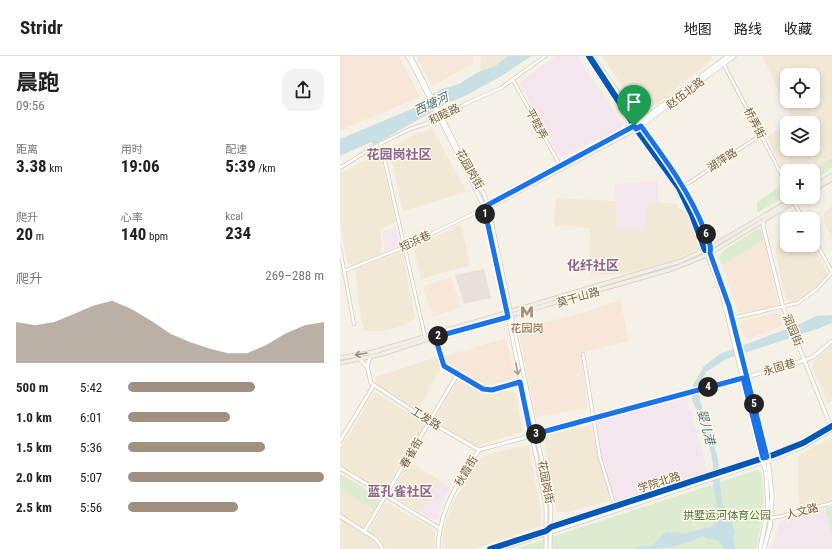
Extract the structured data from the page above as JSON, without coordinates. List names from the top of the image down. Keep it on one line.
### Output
{"streets":{"main road":["赵伍北路","莫干山路","学院北路"],"street":["和睦路","桥弄街","平睦弄","湖萍路","花园岗街","短浜巷","润园街","永固巷","工发路","春雀街","秋霞街","人文路"]},"crossings":[["赵伍北路","桥弄街"],["和睦路","平睦弄"],["桥弄街","湖萍路"],["花园岗街","短浜巷"],["花园岗街","莫干山路"],["花园岗街","永固巷"],["花园岗街","秋霞街"],["花园岗街","学院北路"],["莫干山路","润园街"],["润园街","永固巷"],["润园街","学院北路"],["永固巷","秋霞街"],["工发路","春雀街"],["工发路","秋霞街"]],"districts":["花园岗社区","化纤社区","蓝孔雀社区"],"water":["西塘河","婴儿港"],"parks":["拱墅运河体育公园"],"places":{"metro station":["花园岗"]},"page":{"header":"Stridr","nav":["地图","路线","收藏"],"heading":["晨跑","09:56"],"map_buttons":["+","−"],"stats":[["距离","3.38 km"],["用时","19:06"],["配速","5:39 /km"],["爬升","20 m"],["心率","140 bpm"],["kcal","234"]],"pins":["1","6","2","4","5","3"],"chart":["爬升","269–288 m"],"list":[{"name":"500 m","note":"5:42"},{"name":"1.0 km","note":"6:01"},{"name":"1.5 km","note":"5:36"},{"name":"2.0 km","note":"5:07"},{"name":"2.5 km","note":"5:56"}]}}
